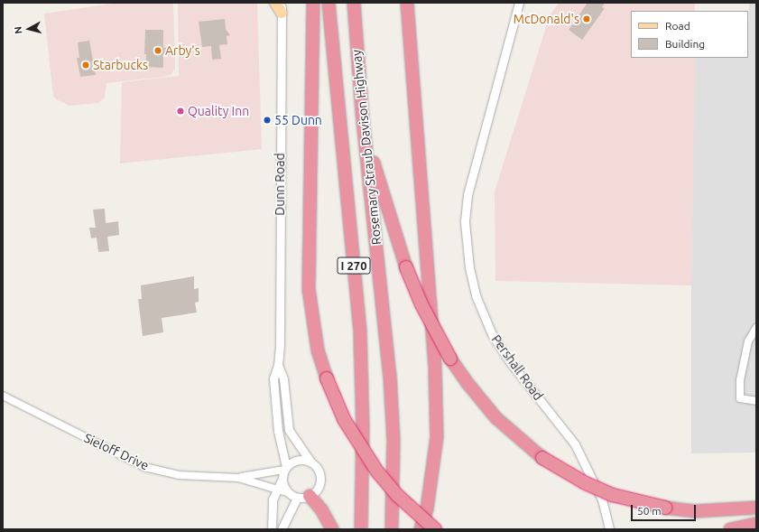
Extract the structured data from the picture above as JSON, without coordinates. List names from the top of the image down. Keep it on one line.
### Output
{"streets":{"highway":["Rosemary Straub Davison Highway","I 270"],"street":["Dunn Road","Pershall Road","Sieloff Drive"]},"crossings":[["Dunn Road","Sieloff Drive"]],"places":["McDonald's","Arby's","Starbucks","Quality Inn","55 Dunn"],"legend":["Road","Building"],"scale_bar":"50 m","north":"left"}
